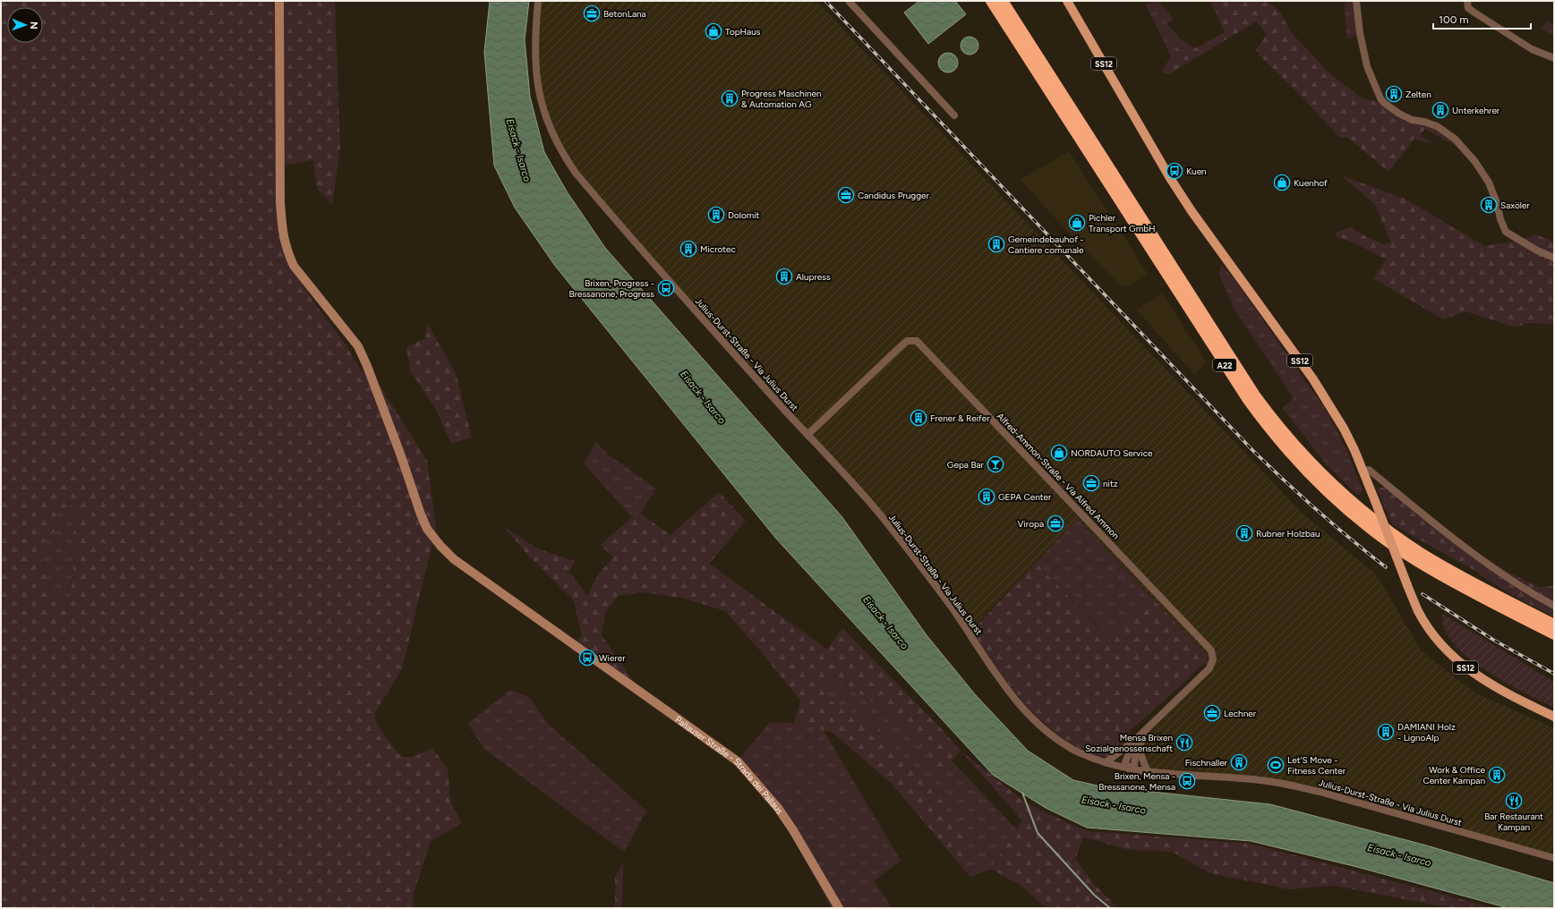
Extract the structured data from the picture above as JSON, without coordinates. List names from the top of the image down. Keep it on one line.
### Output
{"streets":{"highway":["A22"],"main road":["SS12"],"street":["Julius-Durst-Straße - Via Julius Durst","Alfred-Ammon-Straße - Via Alfred Ammon","Pallauser Straße - Strada dei Pallaus"]},"crossings":[["Julius-Durst-Straße - Via Julius Durst","Alfred-Ammon-Straße - Via Alfred Ammon"]],"water":["Eisack - Isarco"],"places":{"office":["BetonLana","Candidus Prugger","nitz","Viropa","Lechner"],"shop":["TopHaus","Kuenhof","Pichler Transport GmbH","NORDAUTO Service"],"building":["Zelten","Progress Maschinen & Automation AG","Unterkehrer","Saxöler","Dolomit","Gemeindebauhof - Cantiere comunale","Microtec","Alupress","Frener & Reifer","GEPA Center","Rubner Holzbau","DAMIANI Holz - LignoAlp","Fischnaller","Work & Office Center Kampan"],"bus stop":["Kuen","Brixen, Progress - Bressanone, Progress","Wierer","Brixen, Mensa - Bressanone, Mensa"],"bar":["Gepa Bar"],"restaurant":["Mensa Brixen Sozialgenossenschaft","Bar Restaurant Kampan"],"sports":["Let'S Move - Fitness Center"]},"scale_bar":"100 m","north":"right"}
